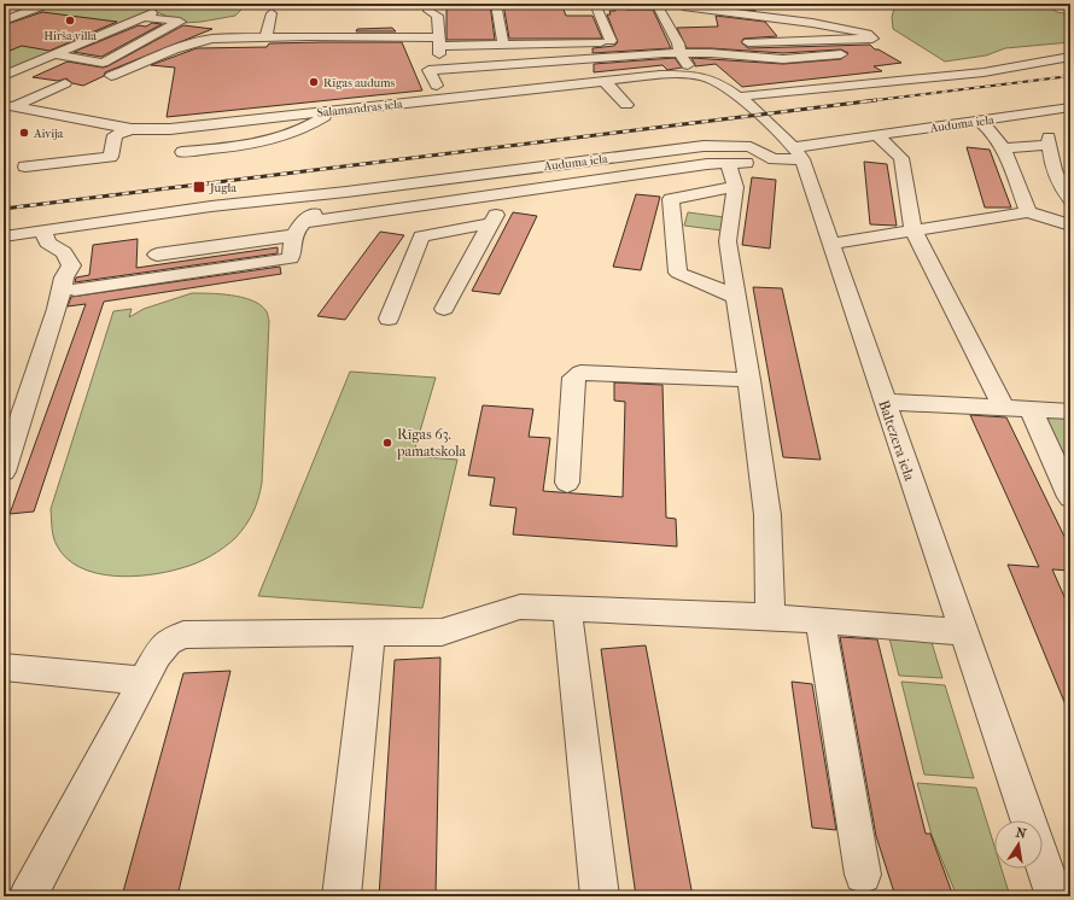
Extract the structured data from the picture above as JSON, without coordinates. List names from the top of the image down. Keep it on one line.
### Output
{"streets":{"street":["Salamandras iela","Auduma iela","Baltezera iela"]},"crossings":[["Salamandras iela","Baltezera iela"],["Auduma iela","Baltezera iela"]],"places":{"other":["Hirša villa","Rīgas audums","Aivija","Rīgas 63. pamatskola"],"transit":["Jugla"]},"north":"top"}
